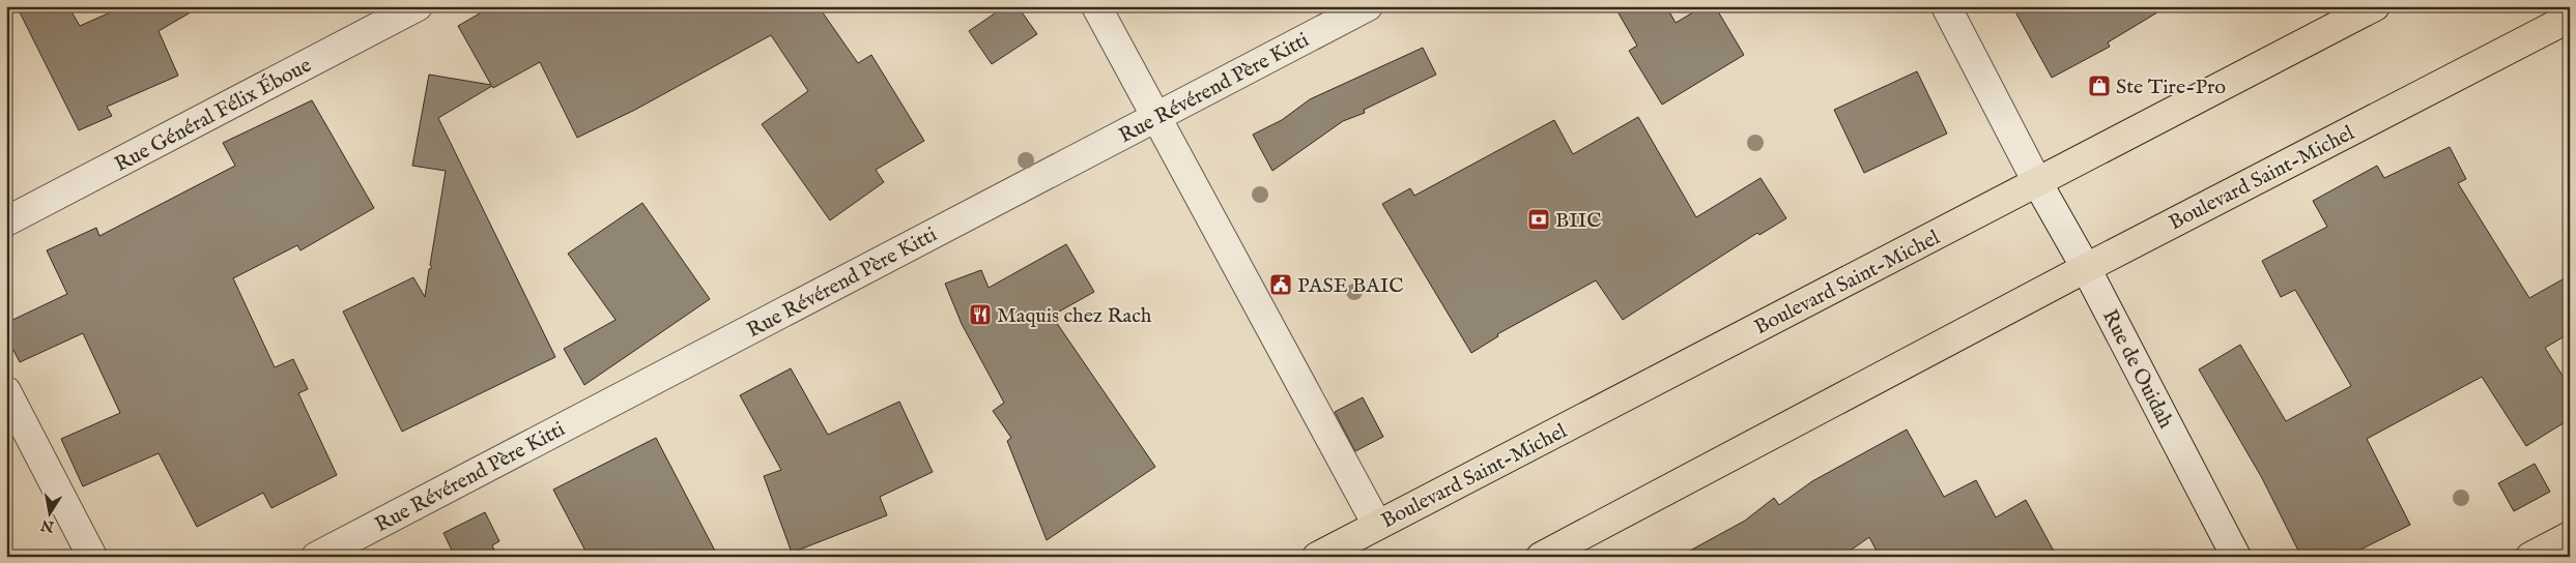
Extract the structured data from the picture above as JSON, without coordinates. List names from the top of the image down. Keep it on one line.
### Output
{"streets":{"main road":["Boulevard Saint-Michel"],"street":["Rue Révérend Père Kitti","Rue Général Félix Éboue","Rue de Ouidah"]},"crossings":[["Boulevard Saint-Michel","Rue de Ouidah"]],"places":{"shop":["Ste Tire-Pro"],"bank":["BIIC"],"public building":["PASE BAIC"],"restaurant":["Maquis chez Rach"]},"north":"bottom"}
